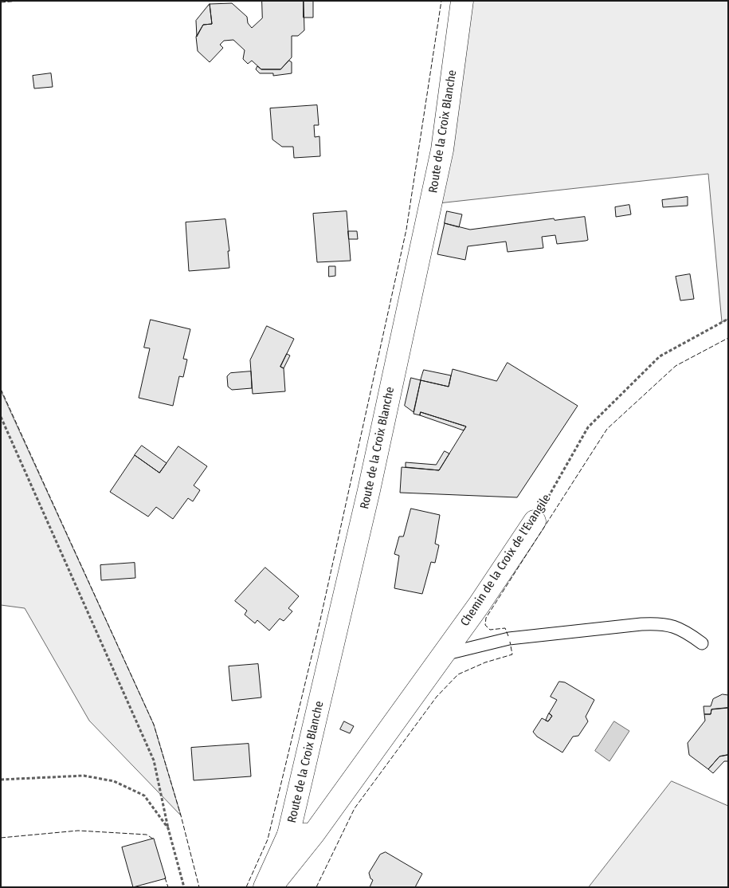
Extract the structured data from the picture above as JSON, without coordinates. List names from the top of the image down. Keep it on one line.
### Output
{"streets":{"main road":["Route de la Croix Blanche","Chemin de la Croix de l'Evangile"]}}
